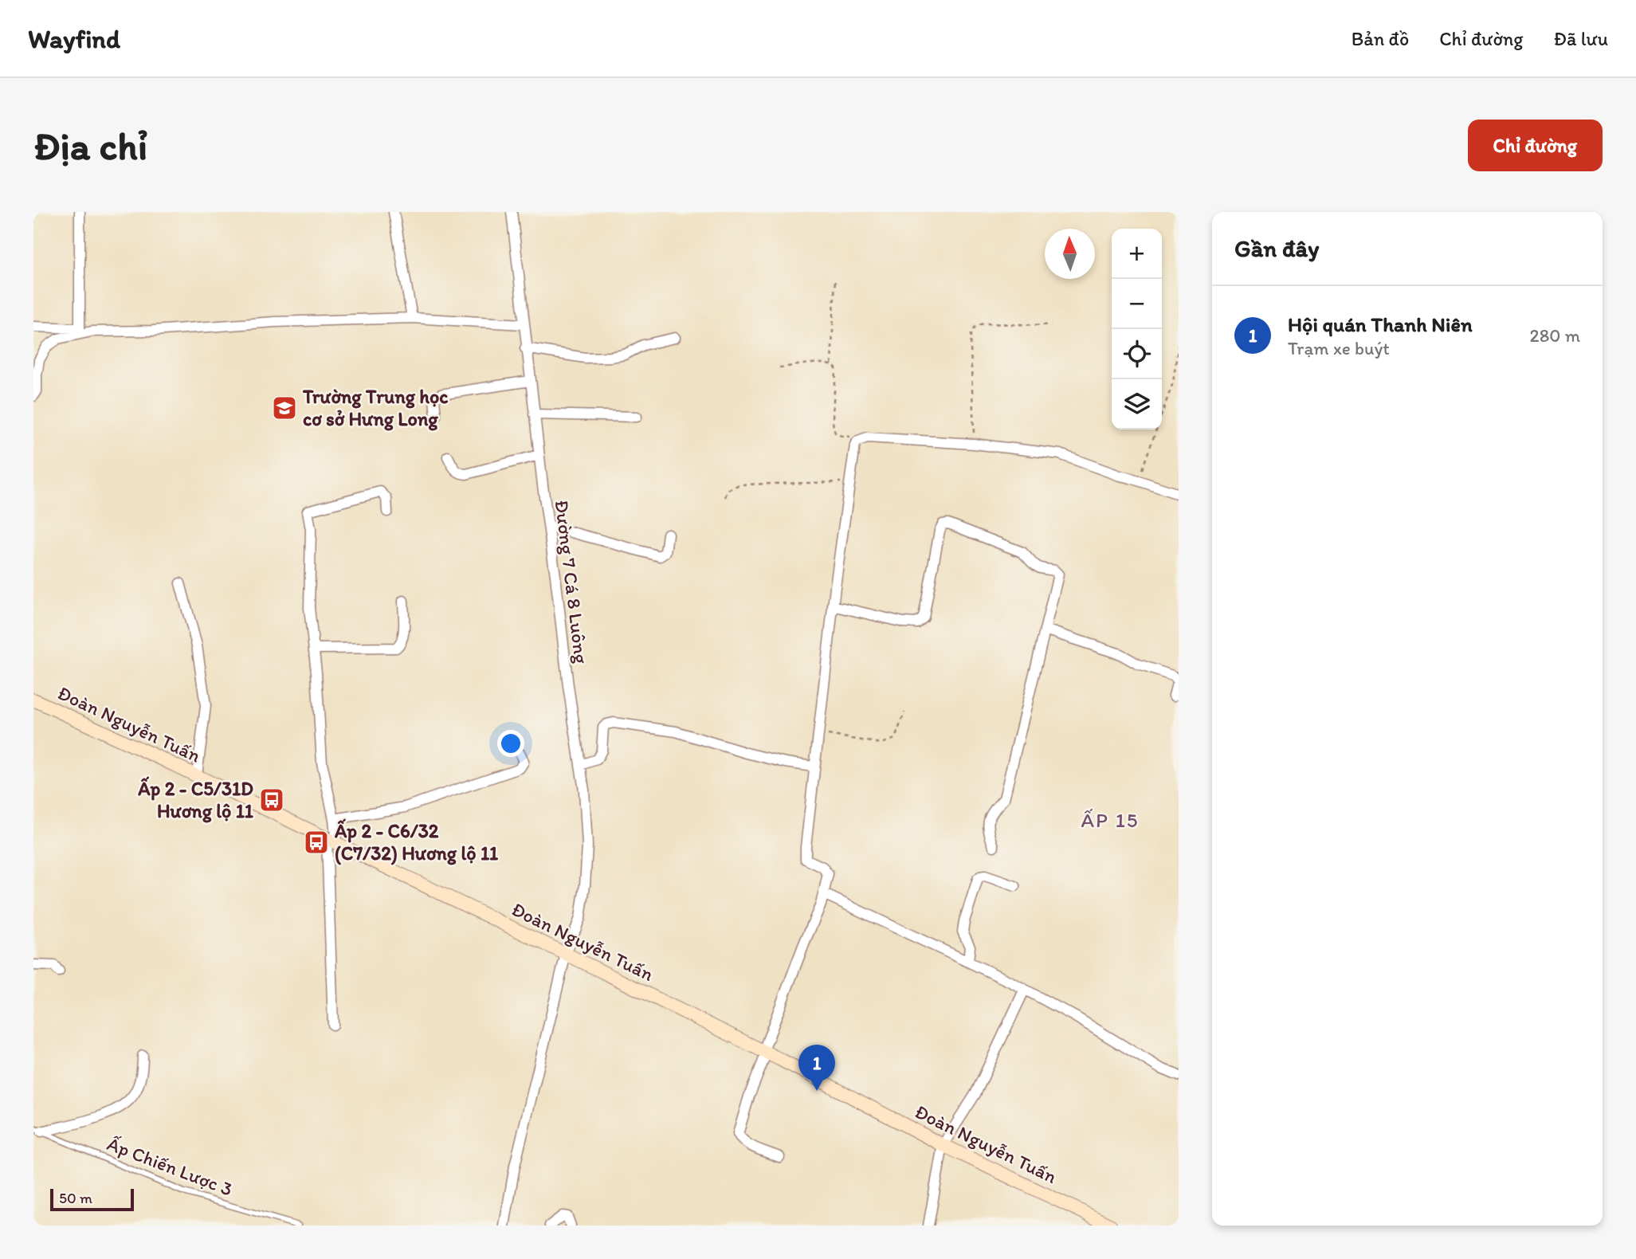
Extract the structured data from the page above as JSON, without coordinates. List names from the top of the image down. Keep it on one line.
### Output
{"streets":{"main road":["Đoàn Nguyễn Tuấn"],"street":["Đường 7 Cá 8 Luông"],"lane":["Ấp Chiến Lược 3"]},"crossings":[["Đường 7 Cá 8 Luông","Đoàn Nguyễn Tuấn"]],"districts":["ẤP 15"],"places":{"school or university":["Trường Trung học cơ sở Hưng Long"],"bus stop":["Ấp 2 - C5/31D Hương lộ 11","Ấp 2 - C6/32 (C7/32) Hương lộ 11"]},"scale_bar":"50 m","north":"top","page":{"header":"Wayfind","nav":["Bản đồ","Chỉ đường","Đã lưu"],"buttons":"Chỉ đường","title":"Địa chỉ","heading":"Gần đây","map_buttons":["+","−"],"list":[{"mark":"1","name":"Hội quán Thanh Niên","note":"Trạm xe buýt","value":"280 m"}],"pins":"1","scale":"50 m"}}
